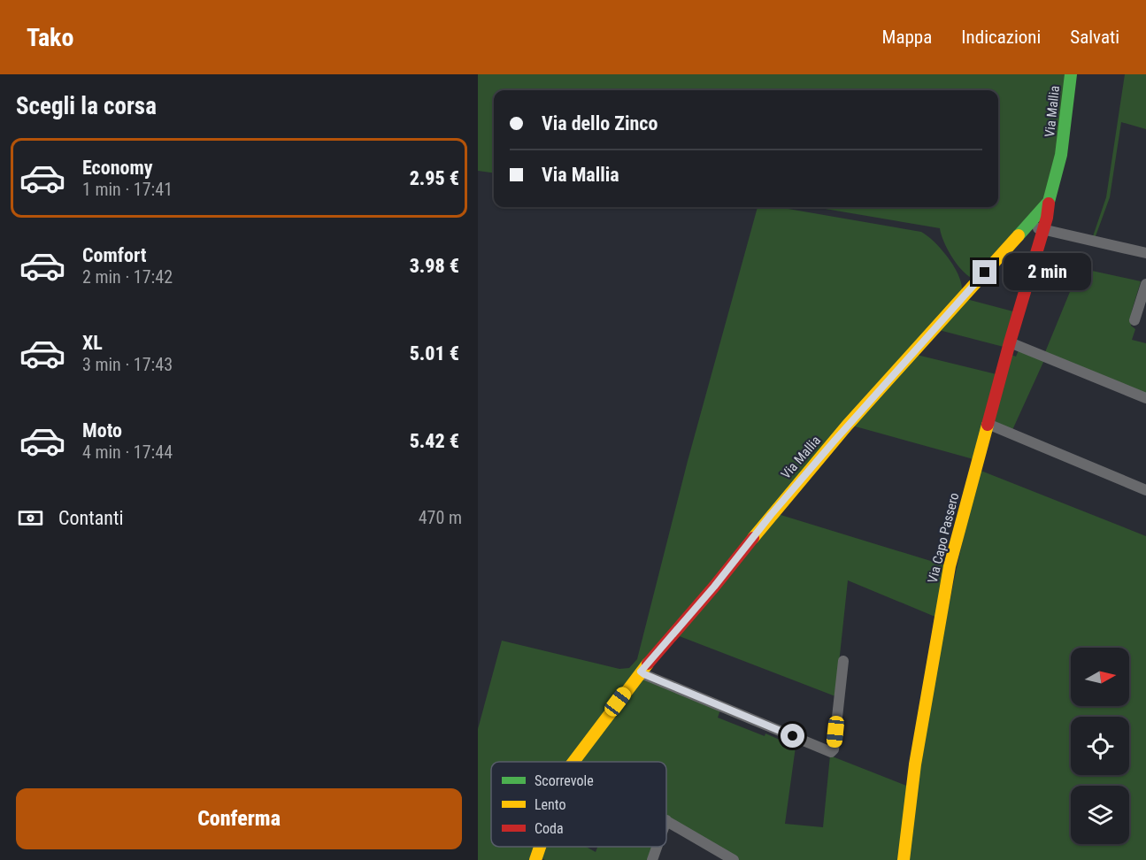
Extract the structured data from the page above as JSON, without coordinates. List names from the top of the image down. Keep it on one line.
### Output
{"streets":{"street":["Via Mallia","Via Capo Passero"]},"crossings":[["Via Mallia","Via Capo Passero"]],"legend":["Scorrevole","Lento","Coda"],"north":"right","page":{"header":"Tako","nav":["Mappa","Indicazioni","Salvati"],"heading":"Scegli la corsa","banner":["Via dello Zinco","Via Mallia"],"list":[{"name":"Economy","note":"1 min · 17:41","value":"2.95 €"},{"name":"Comfort","note":"2 min · 17:42","value":"3.98 €"},{"name":"XL","note":"3 min · 17:43","value":"5.01 €"},{"name":"Moto","note":"4 min · 17:44","value":"5.42 €"}],"bubble":"2 min","pay":["Contanti","470 m"],"buttons":"Conferma"}}
